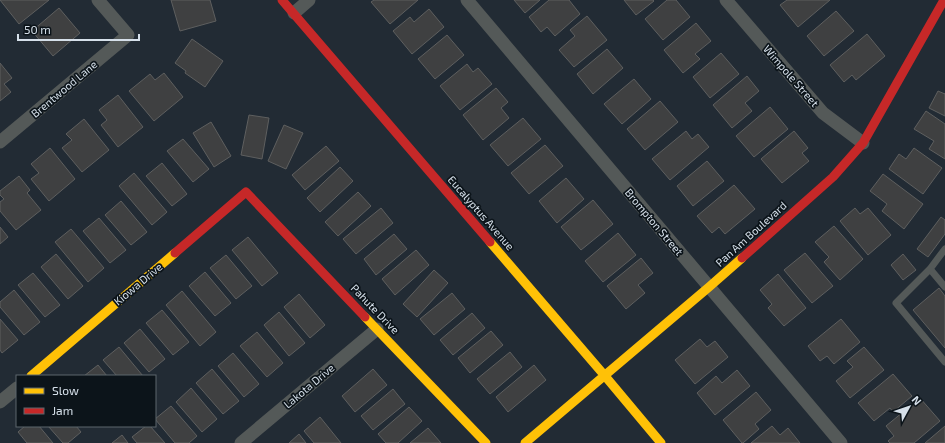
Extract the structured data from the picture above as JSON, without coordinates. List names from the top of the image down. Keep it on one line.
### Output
{"streets":{"street":["Wimpole Street","Brentwood Lane","Eucalyptus Avenue","Brompton Street","Pan Am Boulevard","Kiowa Drive","Pahute Drive","Lakota Drive"]},"crossings":[["Wimpole Street","Pan Am Boulevard"],["Eucalyptus Avenue","Pan Am Boulevard"],["Brompton Street","Pan Am Boulevard"],["Kiowa Drive","Pahute Drive"],["Pahute Drive","Lakota Drive"]],"legend":["Slow","Jam"],"scale_bar":"50 m","north":"top right"}
